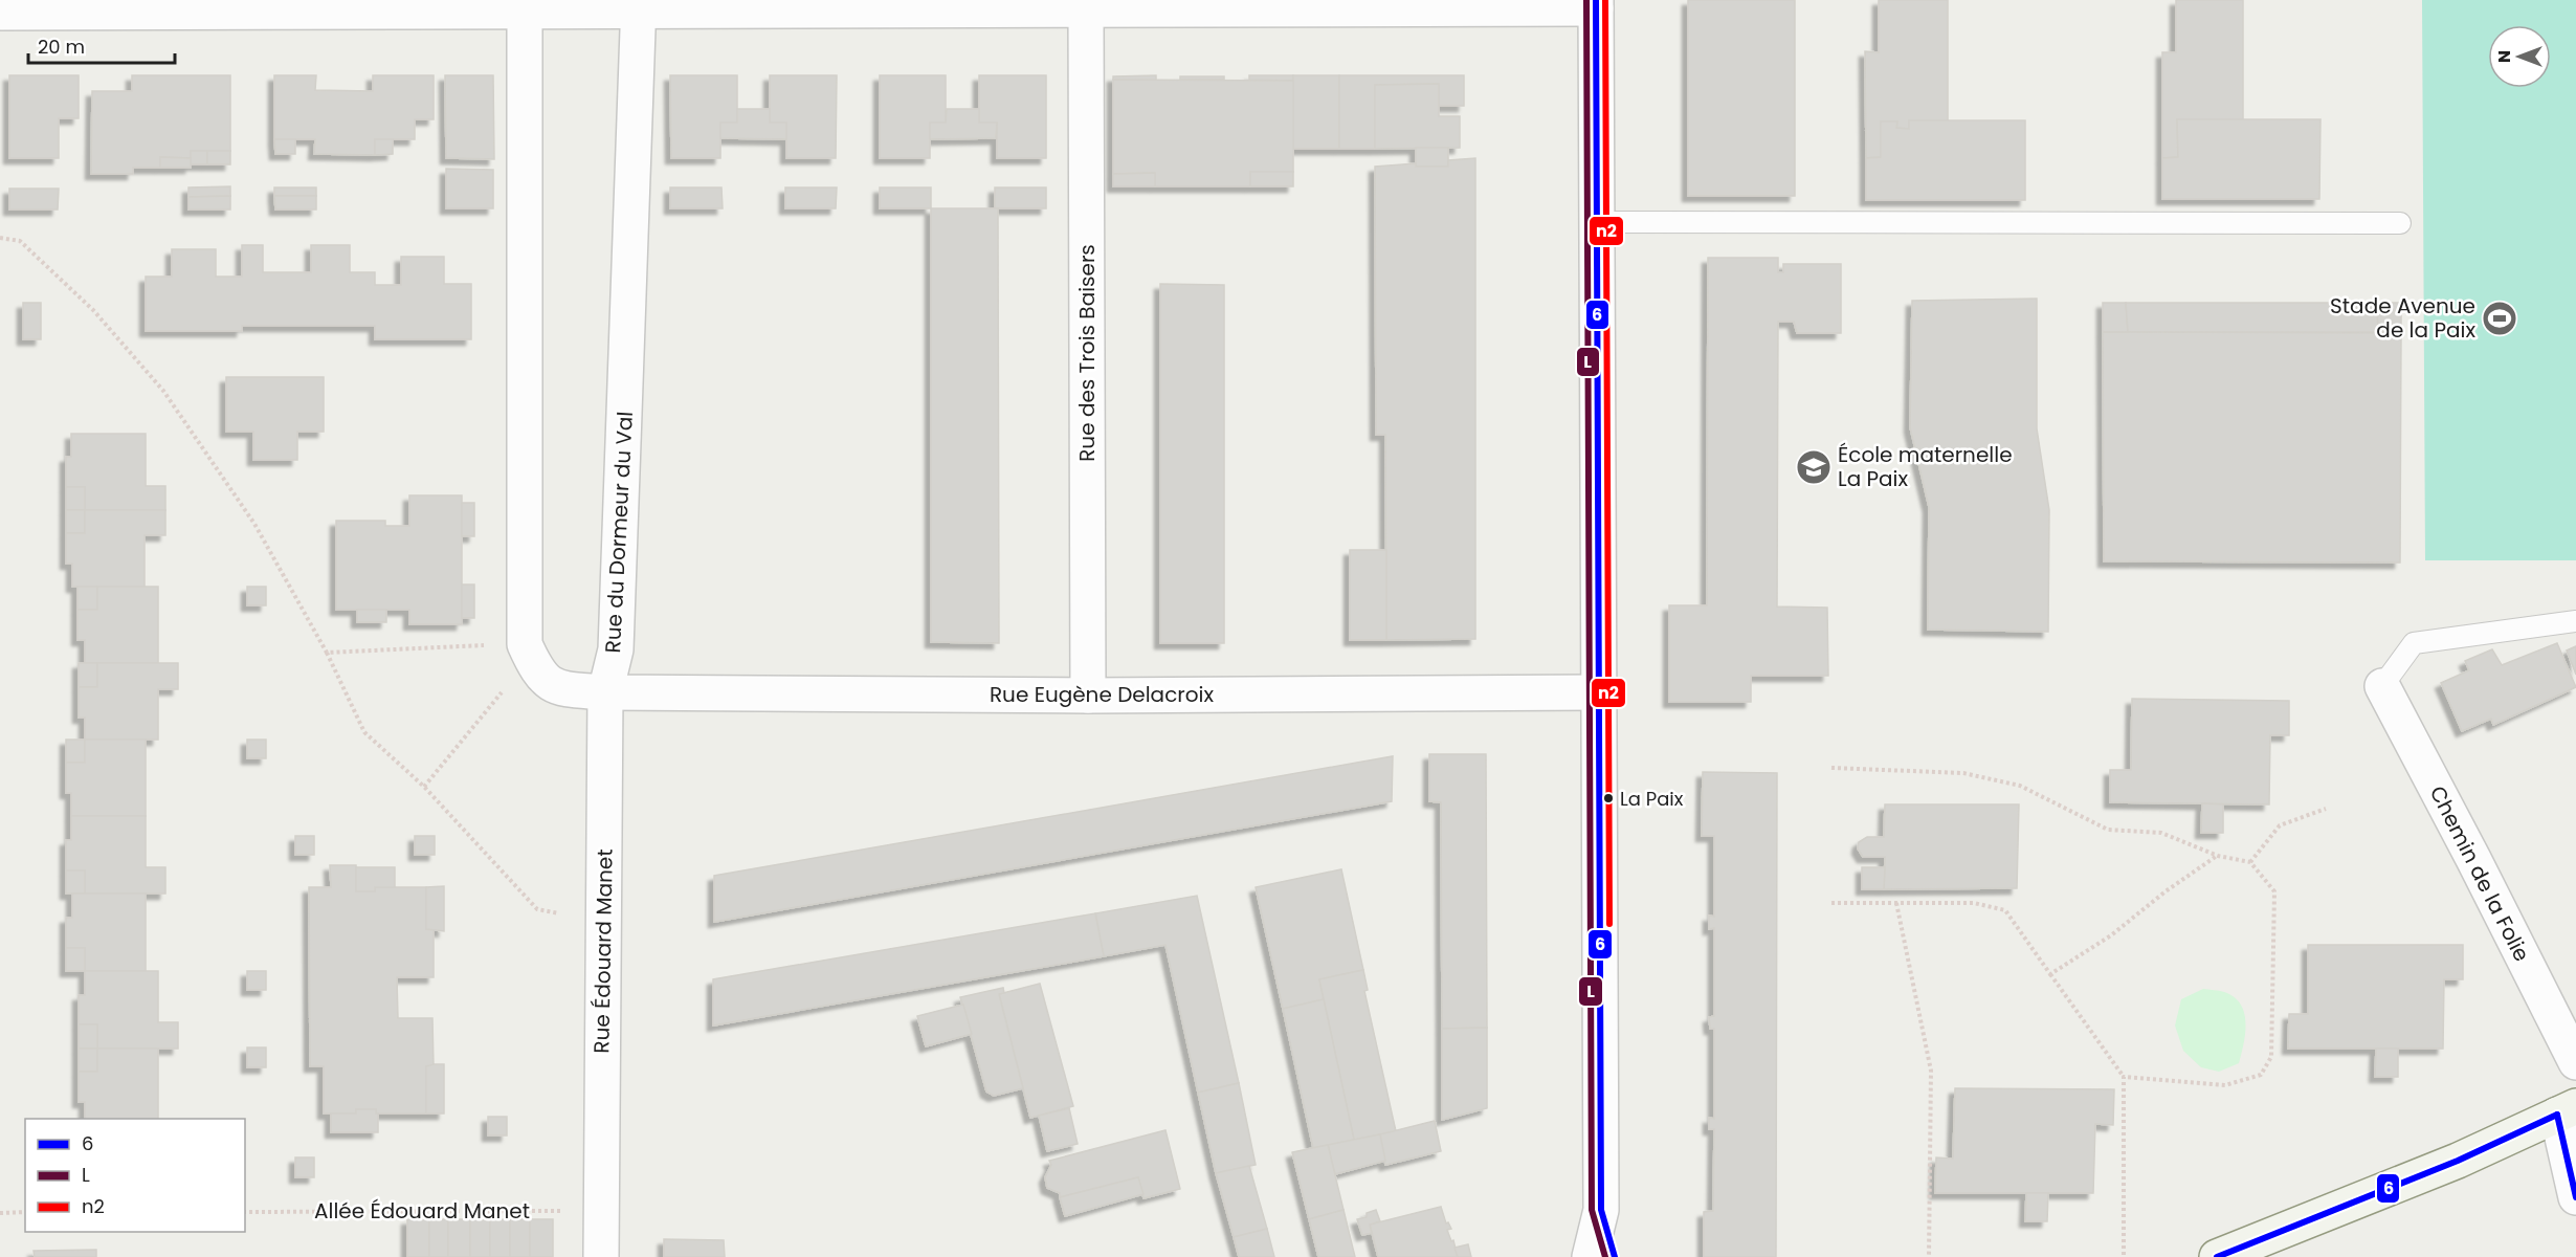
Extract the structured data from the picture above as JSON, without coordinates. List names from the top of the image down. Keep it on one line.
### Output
{"streets":{"street":["Rue des Trois Baisers","Rue du Dormeur du Val","Rue Eugène Delacroix","Chemin de la Folie","Rue Édouard Manet"],"path":["Allée Édouard Manet"]},"crossings":[["Rue des Trois Baisers","Rue Eugène Delacroix"],["Rue du Dormeur du Val","Rue Eugène Delacroix"],["Rue du Dormeur du Val","Rue Édouard Manet"],["Rue Eugène Delacroix","Rue Édouard Manet"],["Rue Édouard Manet","Allée Édouard Manet"]],"places":{"sports":["Stade Avenue de la Paix"],"school or university":["École maternelle La Paix"],"other":["La Paix"]},"lines":["transit line 6","transit line L","transit line n2"],"legend":["6","L","n2"],"scale_bar":"20 m","north":"left"}
